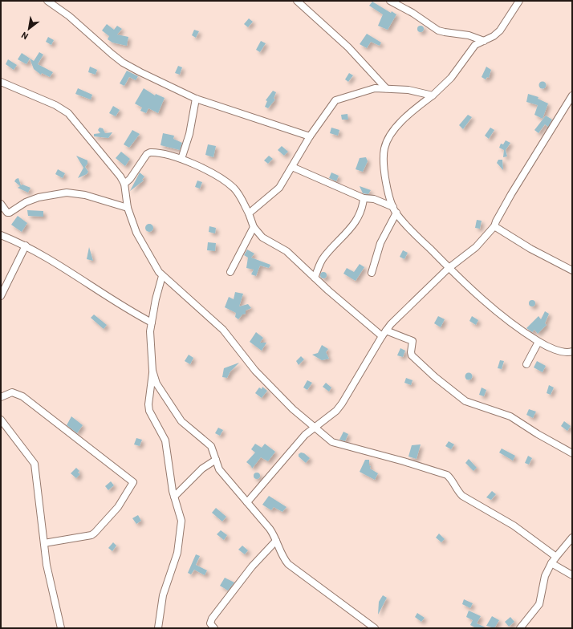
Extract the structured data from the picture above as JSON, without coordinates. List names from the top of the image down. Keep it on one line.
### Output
{"north":"bottom left"}
